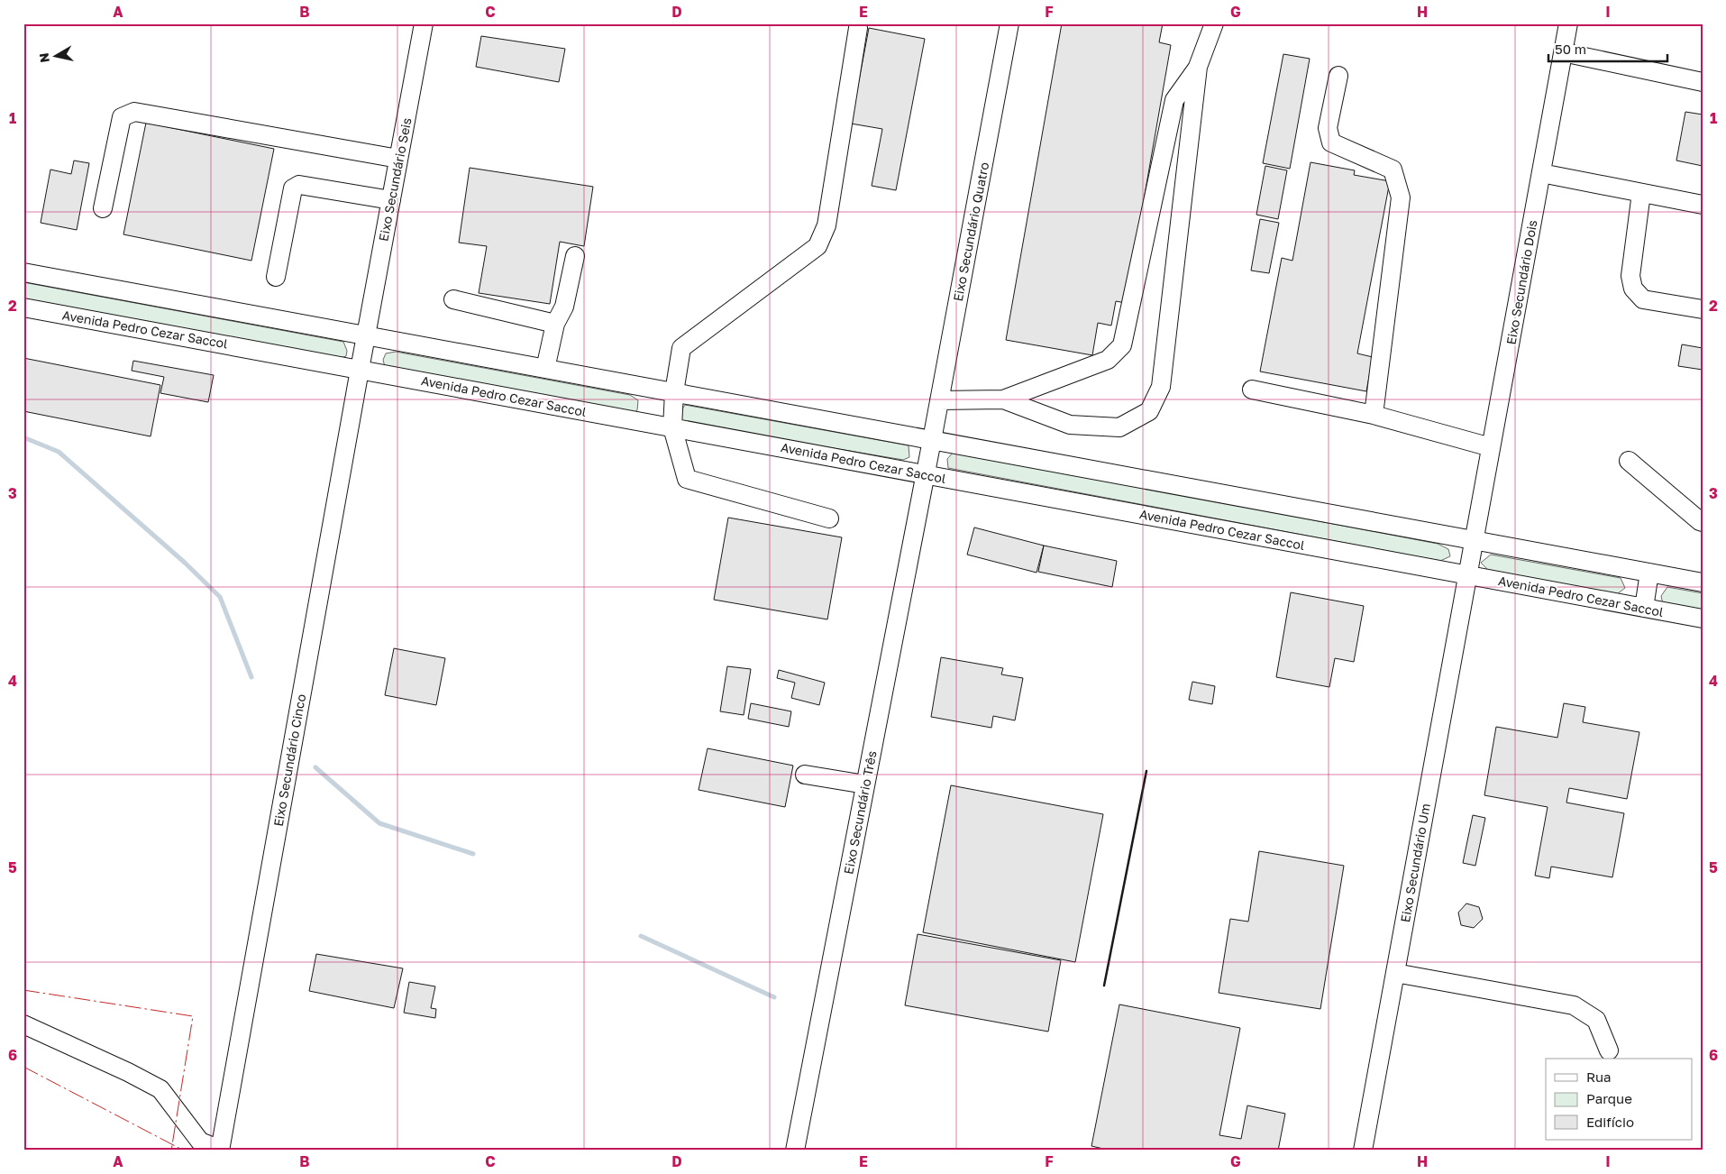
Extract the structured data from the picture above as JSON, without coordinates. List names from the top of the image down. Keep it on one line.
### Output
{"streets":{"street":["Eixo Secundário Seis","Eixo Secundário Quatro","Eixo Secundário Dois","Avenida Pedro Cezar Saccol","Eixo Secundário Cinco","Eixo Secundário Três","Eixo Secundário Um"]},"crossings":[["Eixo Secundário Seis","Avenida Pedro Cezar Saccol"],["Eixo Secundário Seis","Eixo Secundário Cinco"],["Eixo Secundário Quatro","Eixo Secundário Três"],["Eixo Secundário Dois","Eixo Secundário Um"],["Avenida Pedro Cezar Saccol","Eixo Secundário Cinco"],["Avenida Pedro Cezar Saccol","Eixo Secundário Três"],["Avenida Pedro Cezar Saccol","Eixo Secundário Um"]],"legend":["Rua","Parque","Edifício"],"scale_bar":"50 m","north":"left","grid":{"columns":["A","B","C","D","E","F","G","H","I"],"rows":["1","2","3","4","5","6"]}}
